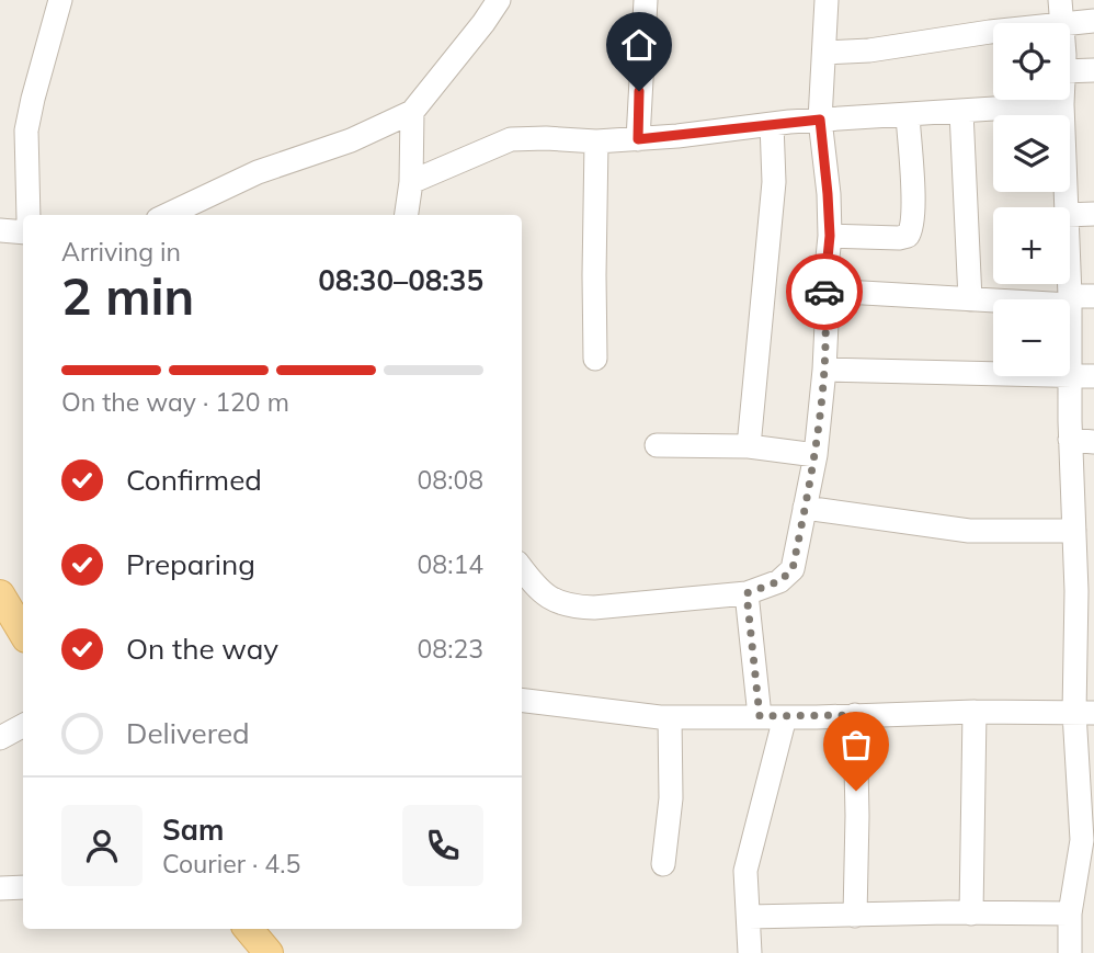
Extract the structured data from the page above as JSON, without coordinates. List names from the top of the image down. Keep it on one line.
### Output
{"page":{"map_buttons":["+","−"],"heading":["2 min","Arriving in","08:30–08:35"],"panel":["Sam","Courier · 4.5"],"bar":"On the way · 120 m","list":[["Confirmed","08:08"],["Preparing","08:14"],["On the way","08:23"],"Delivered"]}}
